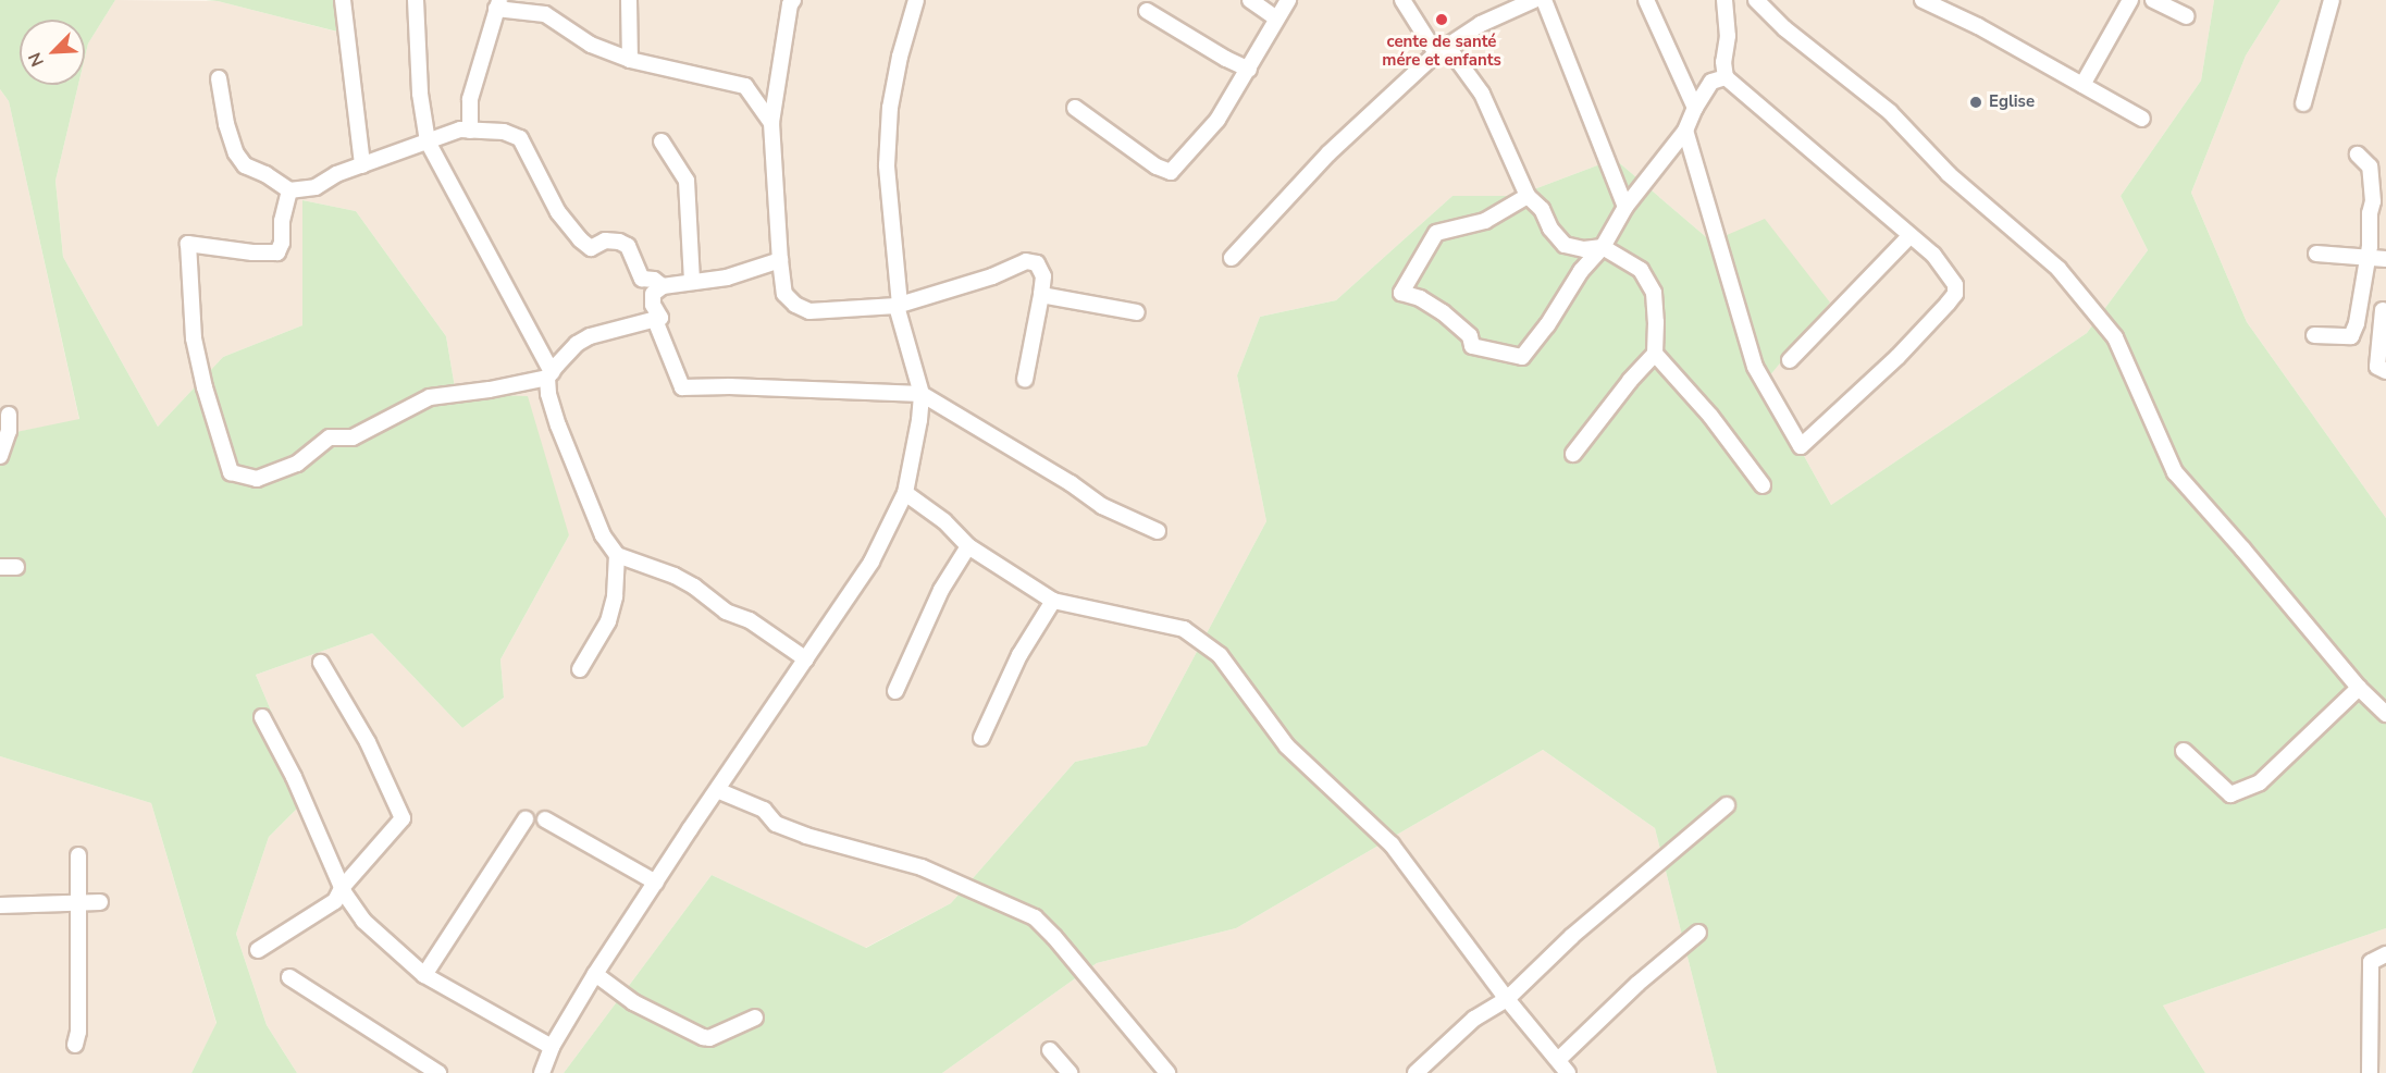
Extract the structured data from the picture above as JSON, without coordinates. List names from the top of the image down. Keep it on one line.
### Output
{"places":["cente de santé mére et enfants","Eglise"],"north":"bottom left"}
